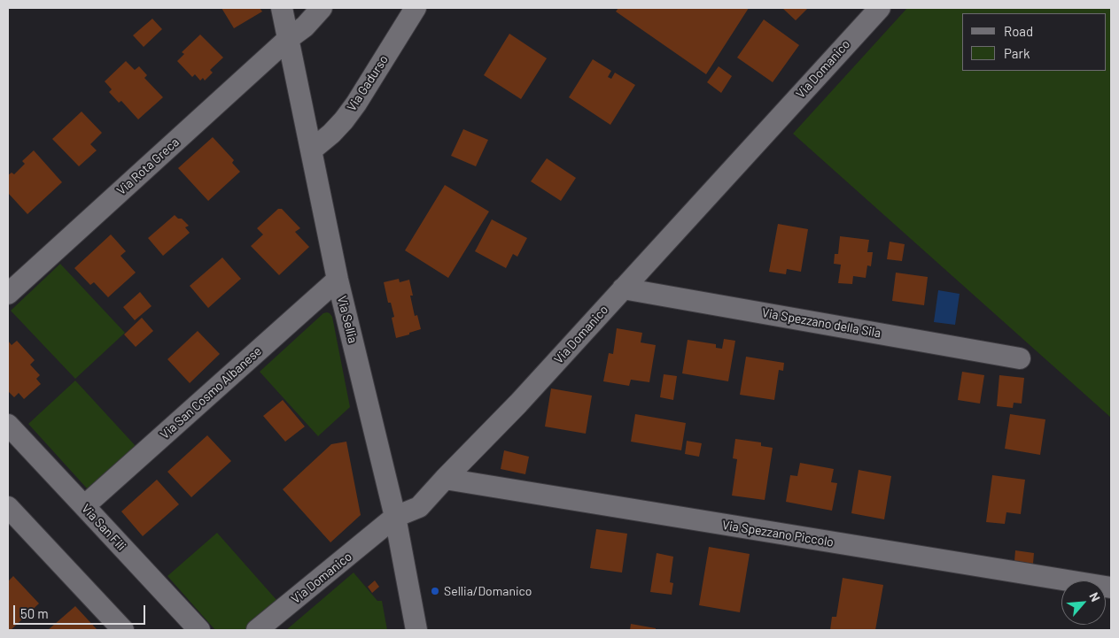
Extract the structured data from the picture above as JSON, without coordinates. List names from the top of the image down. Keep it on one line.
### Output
{"streets":{"street":["Via Domanico","Via Gadurso","Via Rota Greca","Via Sellia","Via Spezzano della Sila","Via San Cosmo Albanese","Via San Fili","Via Spezzano Piccolo"]},"crossings":[["Via Domanico","Via Sellia"],["Via Domanico","Via Spezzano della Sila"],["Via Domanico","Via Spezzano Piccolo"],["Via Gadurso","Via Sellia"],["Via Rota Greca","Via Sellia"],["Via Sellia","Via San Cosmo Albanese"],["Via San Cosmo Albanese","Via San Fili"]],"places":["Sellia/Domanico"],"legend":["Road","Park"],"scale_bar":"50 m","north":"top right"}
